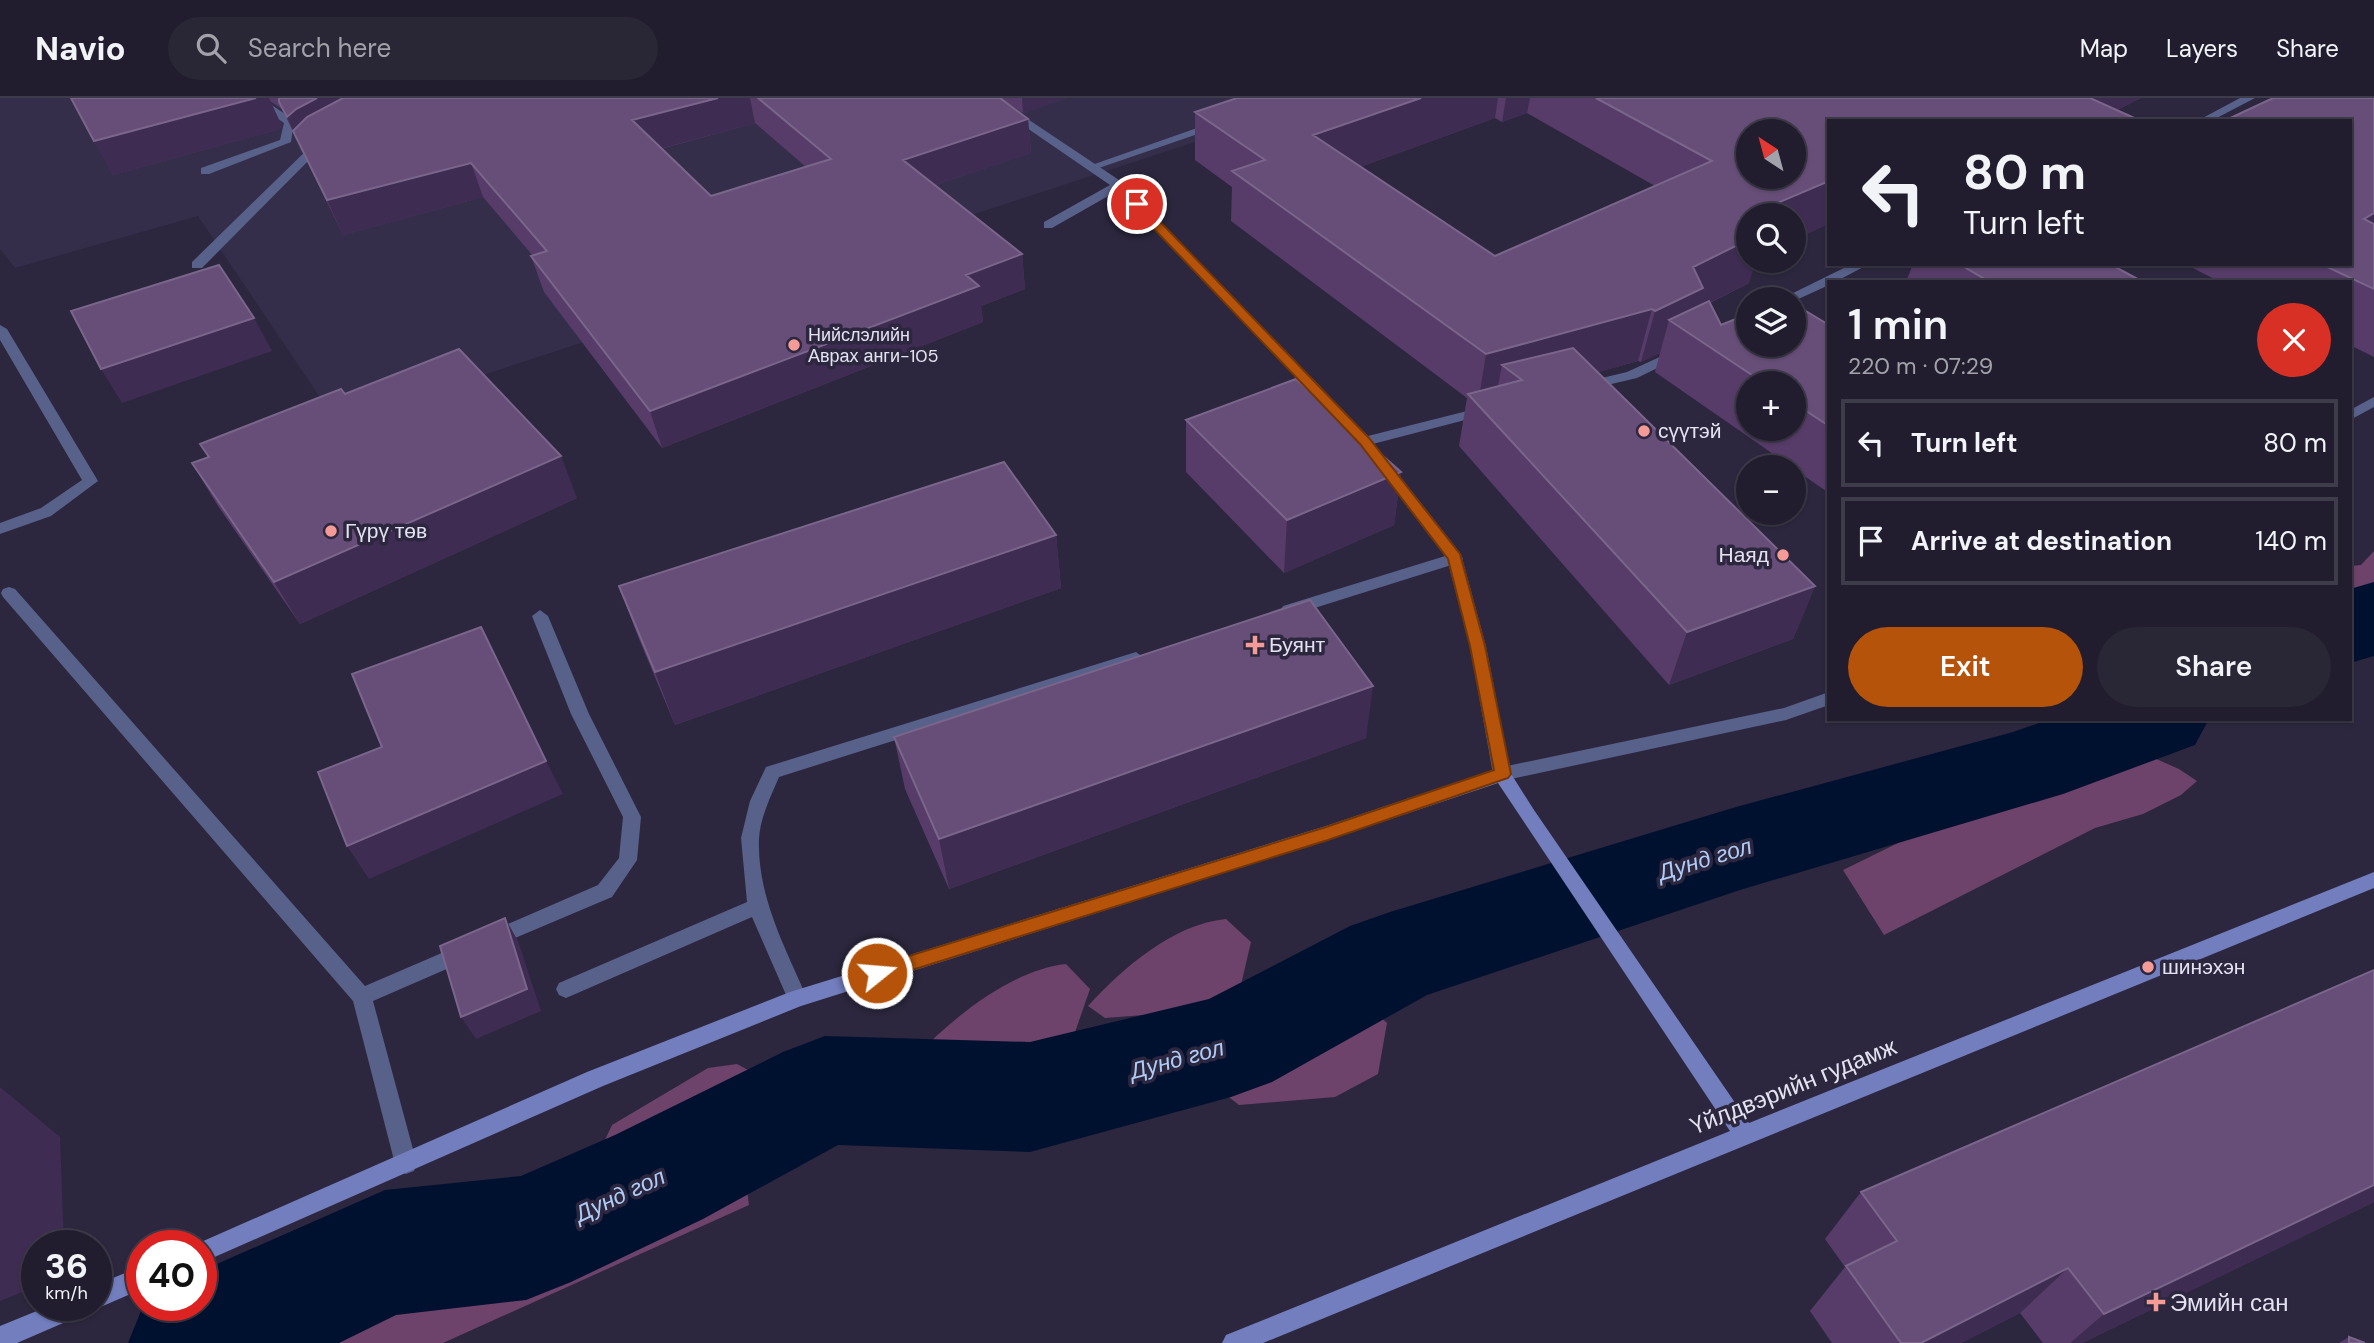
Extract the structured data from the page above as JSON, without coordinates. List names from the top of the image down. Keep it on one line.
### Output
{"streets":{"street":["Yйлдвэрийн гудамж"]},"water":["Дунд гол"],"places":{"other":["Нийслэлийн Аврах анги-105","сүүтэй","Гүрү төв","Наяд","шинэхэн"],"health":["Буянт","Эмийн сан"]},"north":"top left","page":{"header":"Navio","search":"Search here","nav":["Map","Layers","Share"],"map_buttons":["+","−"],"turn":["80 m","Turn left"],"heading":["1 min","220 m · 07:29"],"list":[{"name":"Turn left","value":"80 m"},{"name":"Arrive at destination","value":"140 m"}],"buttons":["Exit","Share"],"speed":"36 km/h","limit":"40"}}
